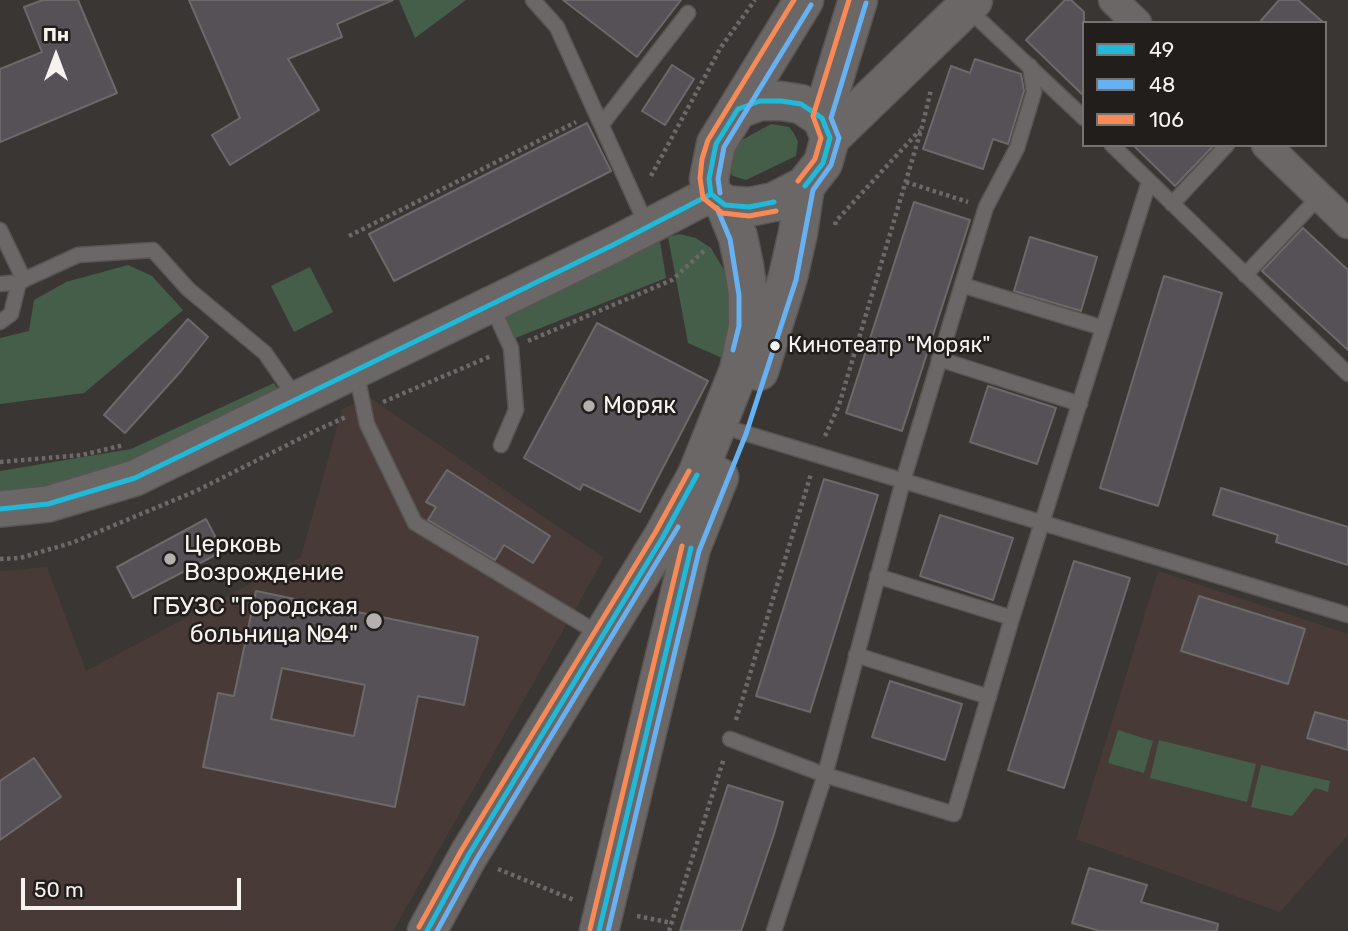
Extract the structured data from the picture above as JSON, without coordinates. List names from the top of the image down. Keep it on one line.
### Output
{"places":["Кинотеатр \"Моряк\"","Моряк","Церковь Возрождение","ГБУЗС \"Городская больница №4\""],"lines":["transit line 106","transit line 48","transit line 49"],"legend":["49","48","106"],"scale_bar":"50 m","north":"top"}
